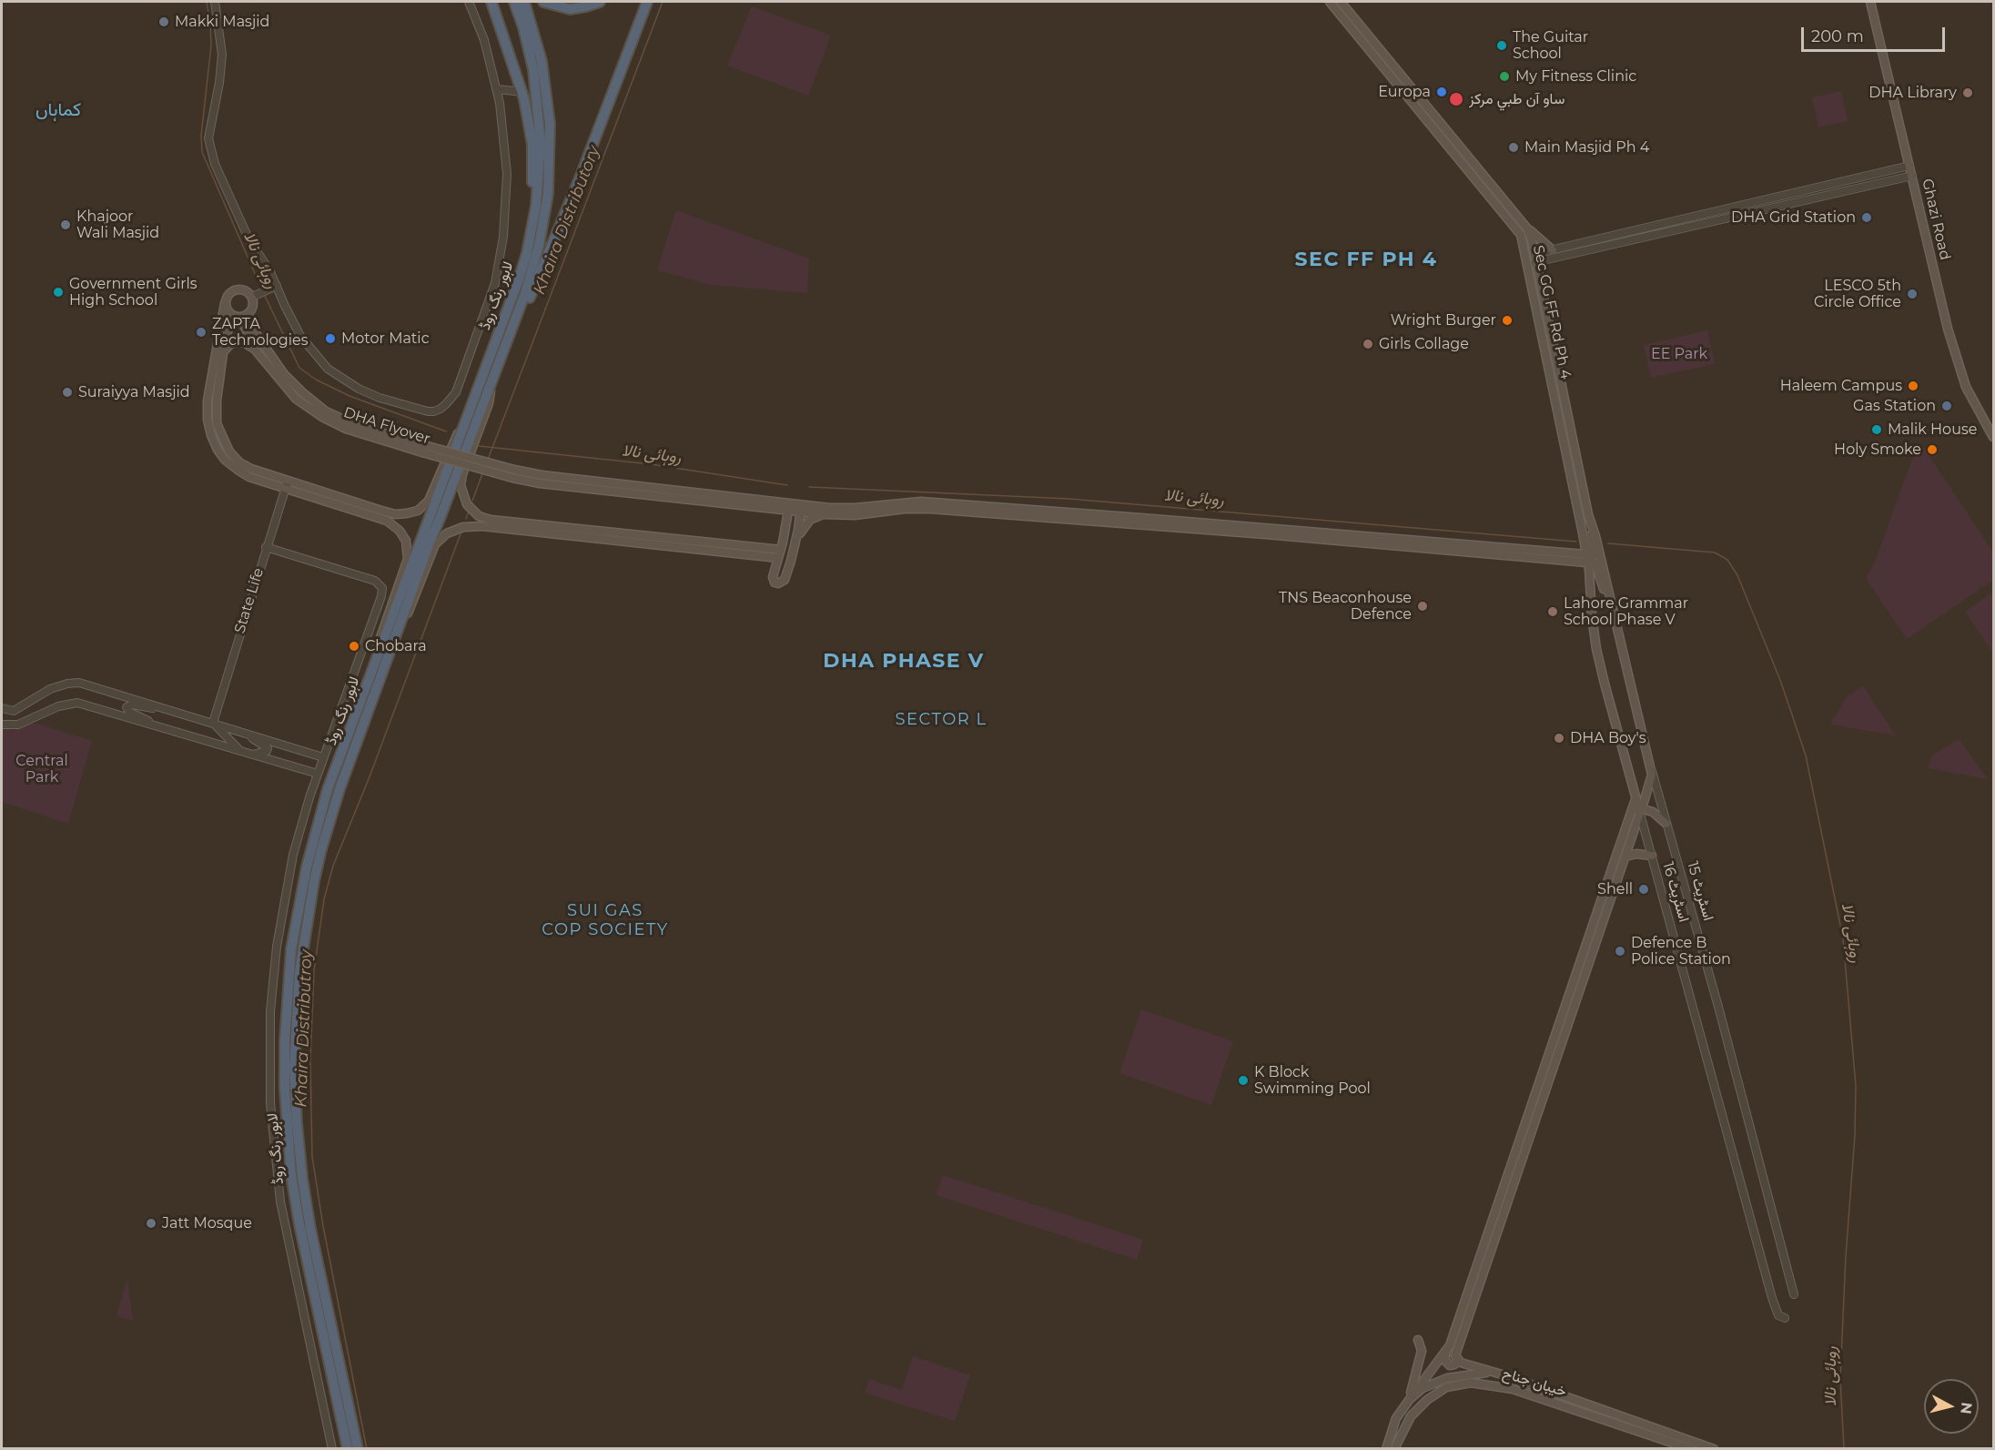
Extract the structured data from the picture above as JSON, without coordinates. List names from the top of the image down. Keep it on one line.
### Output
{"streets":{"highway":["لاہور رنگ روڈ"],"main road":["Ghazi Road","Sec GG FF Rd Ph 4","DHA Flyover","اسٹریٹ 15","اسٹریٹ 16","خیبان جناح"],"street":["State Life"]},"crossings":[["Sec GG FF Rd Ph 4","اسٹریٹ 16"]],"districts":["کماہاں","SEC FF PH 4","DHA PHASE V","SECTOR L","SUI GAS COP SOCIETY"],"water":["Khaira Distributory","روہائی نالا","Khaira Distributroy"],"parks":["EE Park","Central Park"],"places":["Makki Masjid","The Guitar School","My Fitness Clinic","Europa","DHA Library","ساو آن طبي مرکز","Main Masjid Ph 4","DHA Grid Station","Khajoor Wali Masjid","Government Girls High School","LESCO 5th Circle Office","Wright Burger","ZAPTA Technologies","Motor Matic","Girls Collage","Haleem Campus","Suraiyya Masjid","Gas Station","Malik House","Holy Smoke","TNS Beaconhouse Defence","Lahore Grammar School Phase V","Chobara","DHA Boy's","Shell","Defence B Police Station","K Block Swimming Pool","Jatt Mosque"],"scale_bar":"200 m","north":"right"}
